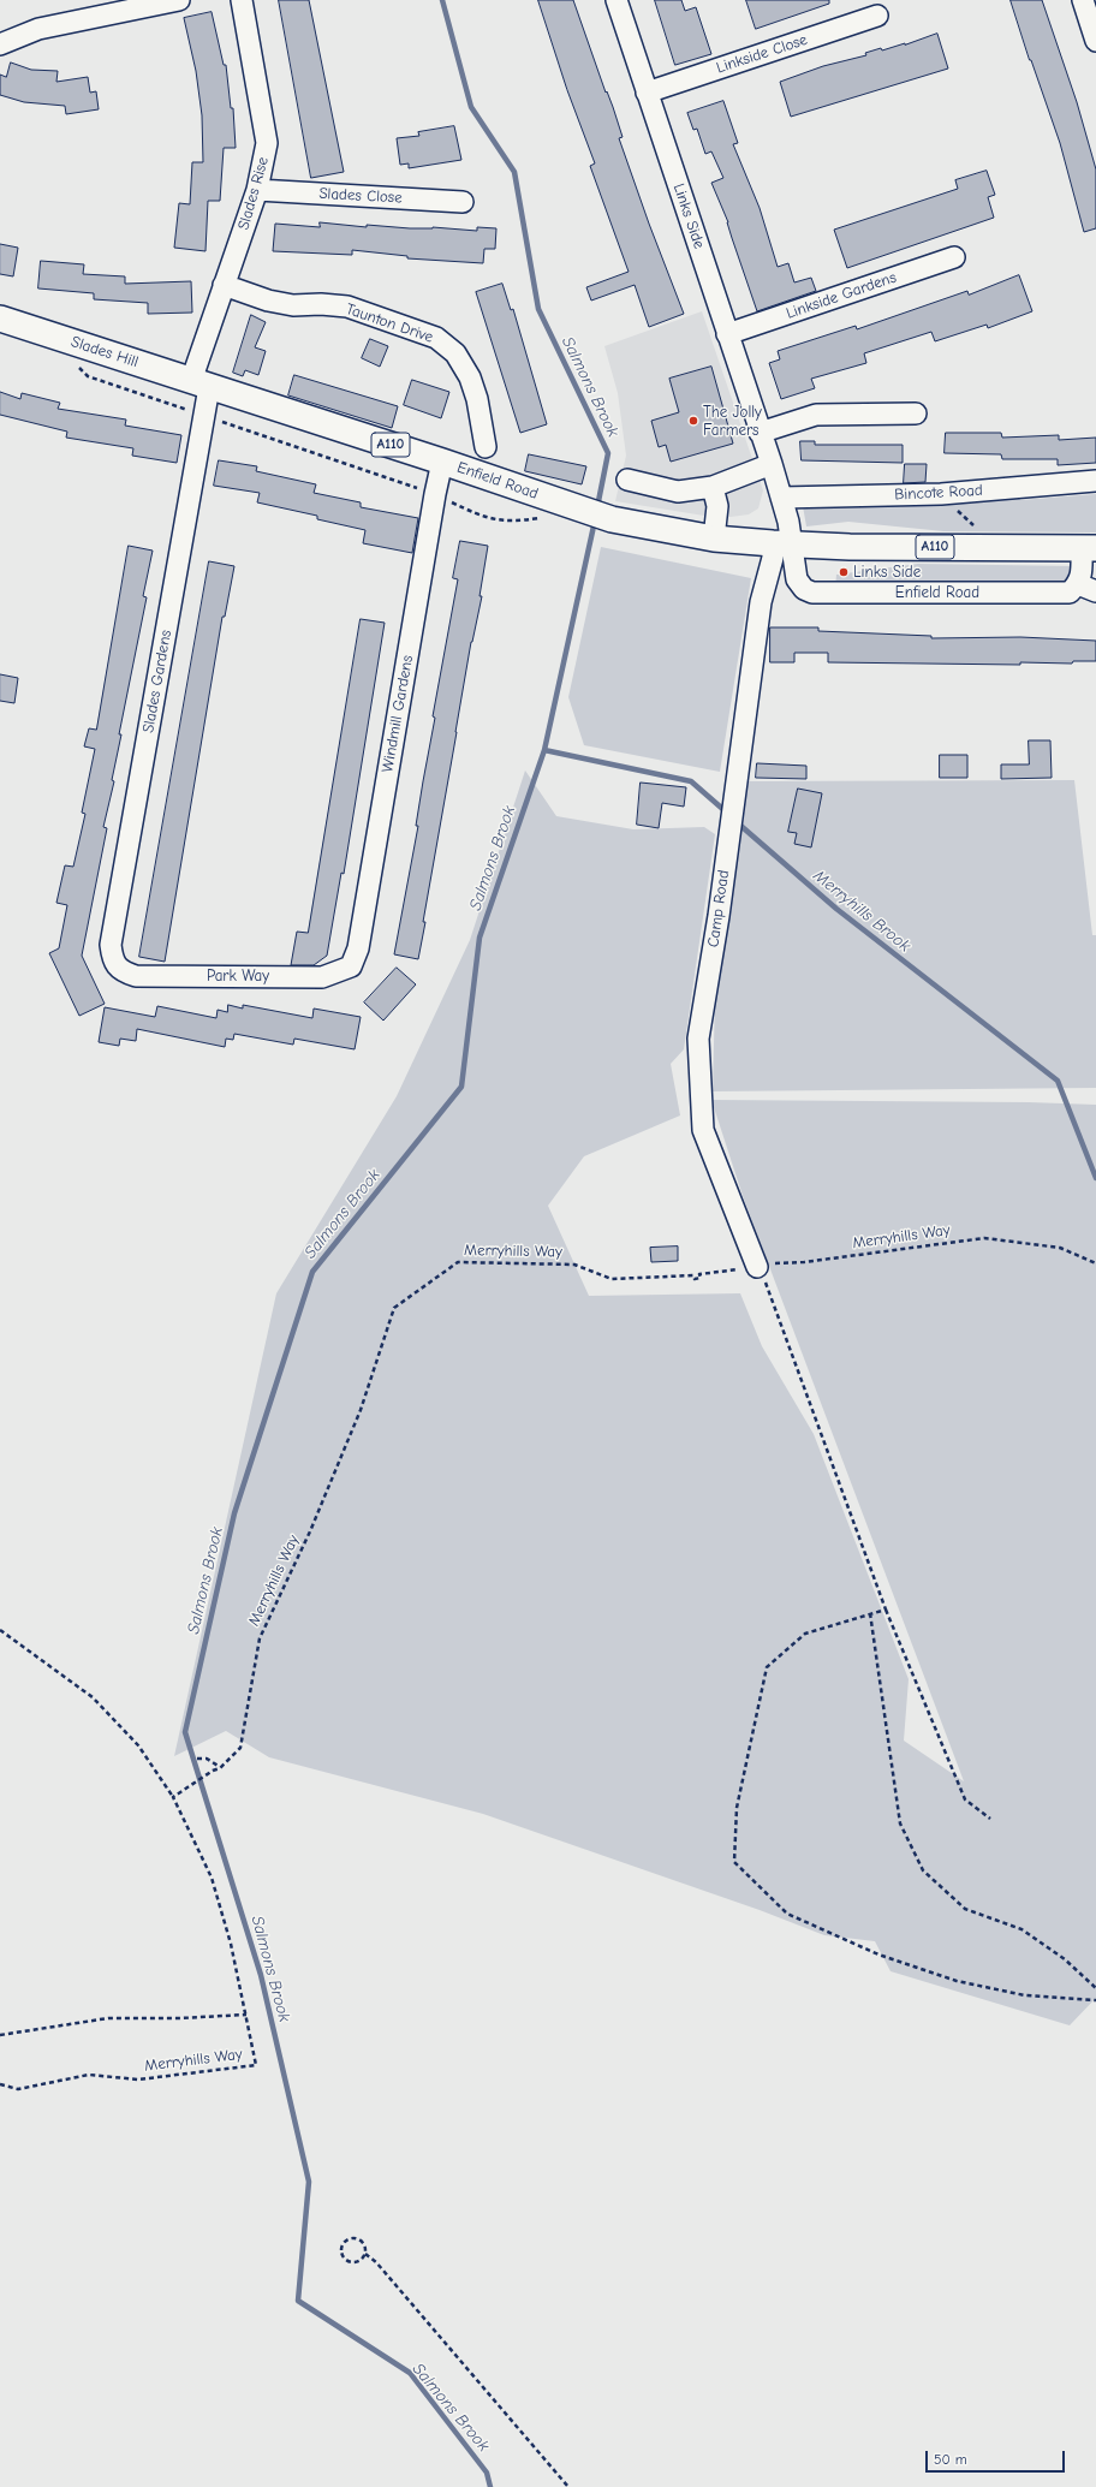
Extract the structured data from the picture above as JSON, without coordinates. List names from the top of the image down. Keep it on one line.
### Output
{"streets":{"main road":["Slades Hill","A110","Enfield Road"],"street":["Linkside Close","Slades Rise","Slades Close","Links Side","Linkside Gardens","Taunton Drive","Bincote Road","Slades Gardens","Windmill Gardens","Camp Road","Park Way"],"path":["Merryhills Way"]},"crossings":[["Linkside Close","Links Side"],["Slades Rise","Slades Close"],["Slades Rise","Taunton Drive"],["Slades Rise","Slades Hill"],["Slades Rise","Enfield Road"],["Slades Rise","Slades Gardens"],["Links Side","Linkside Gardens"],["Links Side","Enfield Road"],["Links Side","Bincote Road"],["Links Side","Camp Road"],["Slades Hill","Enfield Road"],["Slades Hill","Slades Gardens"],["Enfield Road","Slades Gardens"],["Enfield Road","Windmill Gardens"],["Enfield Road","Camp Road"],["Slades Gardens","Park Way"],["Windmill Gardens","Park Way"],["Camp Road","Merryhills Way"]],"water":["Salmons Brook","Merryhills Brook"],"places":["The Jolly Farmers","Links Side"],"scale_bar":"50 m"}
